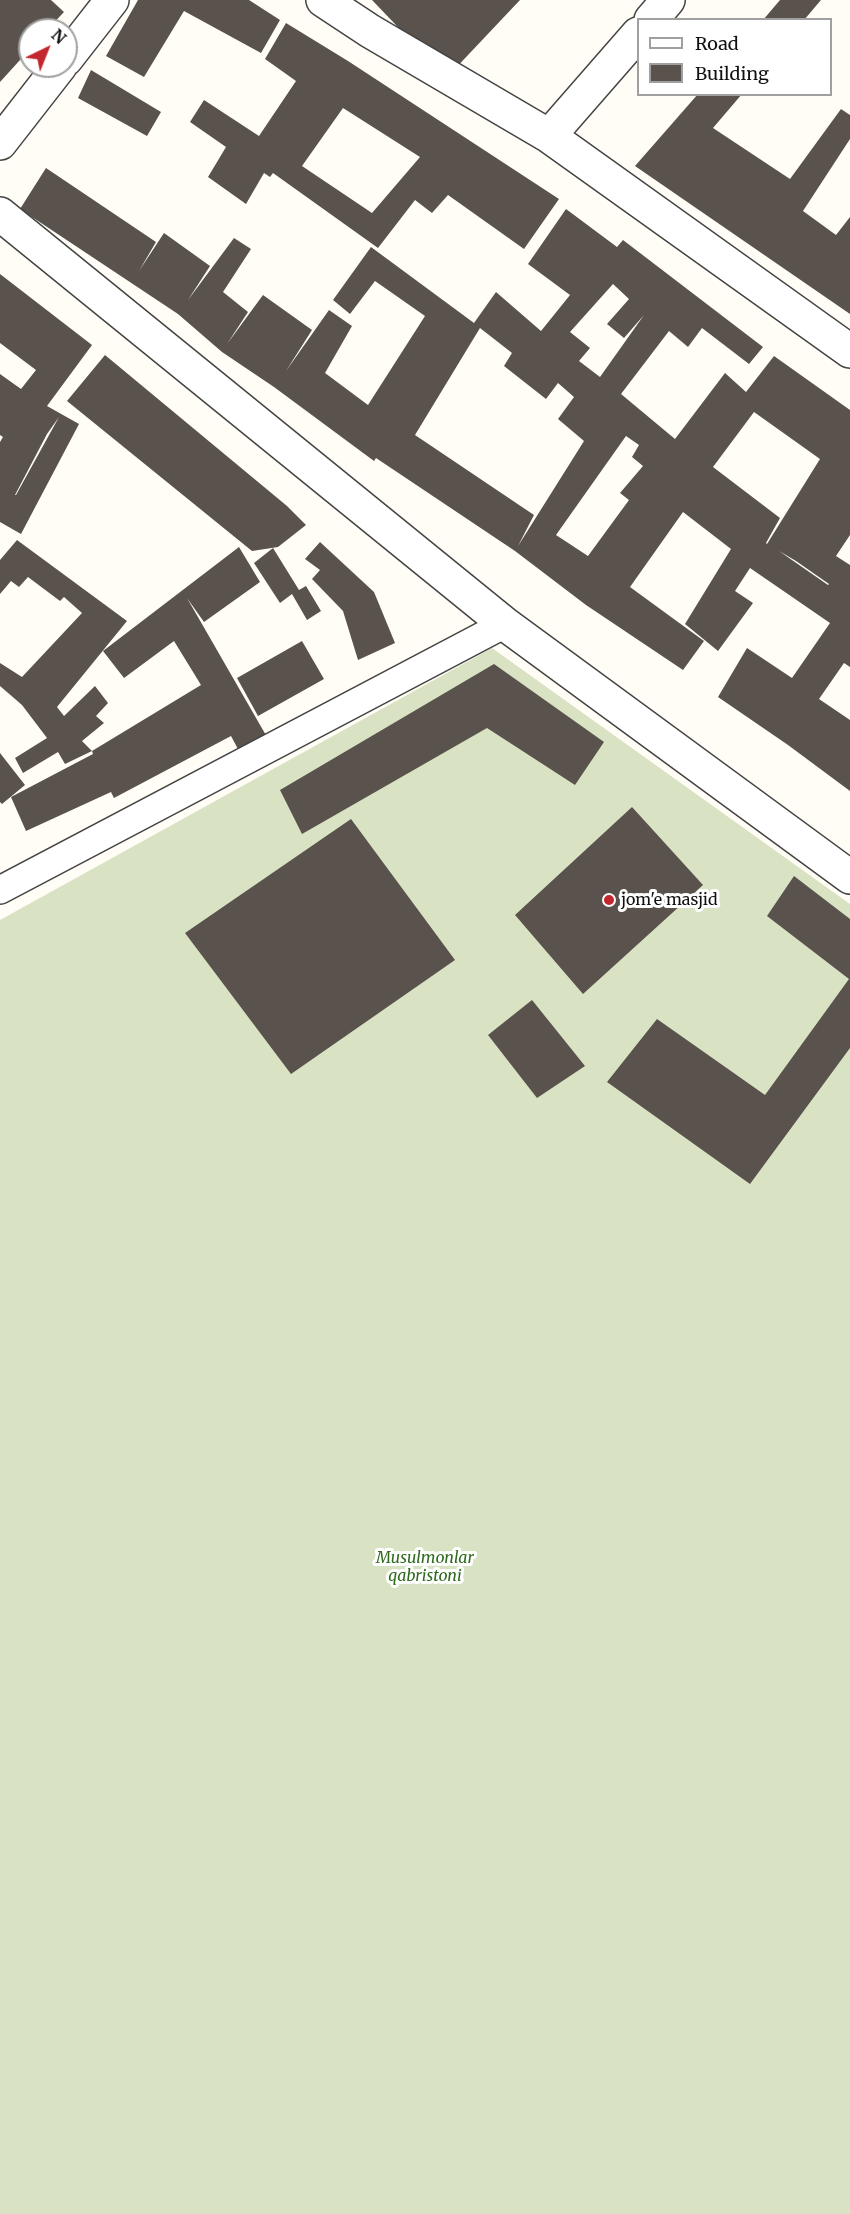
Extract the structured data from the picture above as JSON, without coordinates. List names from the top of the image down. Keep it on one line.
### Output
{"parks":["Musulmonlar qabristoni"],"places":["jom'e masjid"],"legend":["Road","Building"],"north":"top right"}
